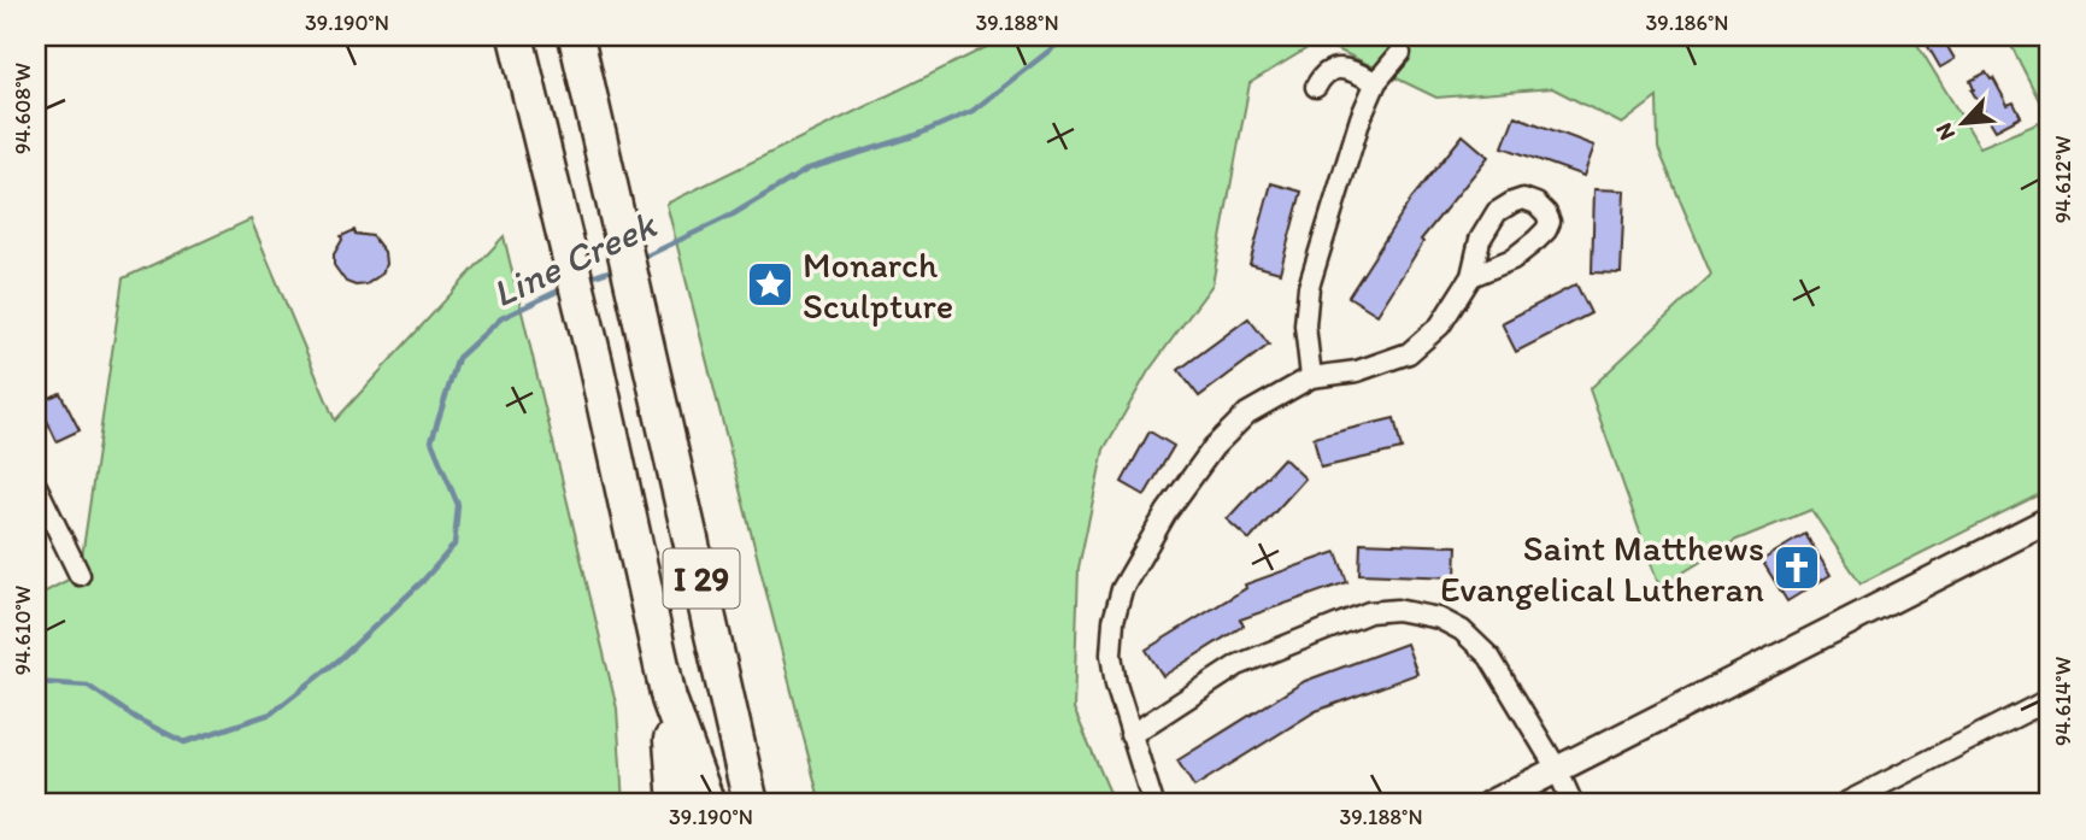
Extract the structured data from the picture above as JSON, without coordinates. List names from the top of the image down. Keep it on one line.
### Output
{"streets":{"highway":["I 29"]},"water":["Line Creek"],"places":{"place":["Monarch Sculpture"],"church":["Saint Matthews Evangelical Lutheran"]},"north":"bottom left","coordinates":["39.190°N","39.188°N","39.186°N","94.608°W","94.612°W","94.610°W","94.614°W"]}
